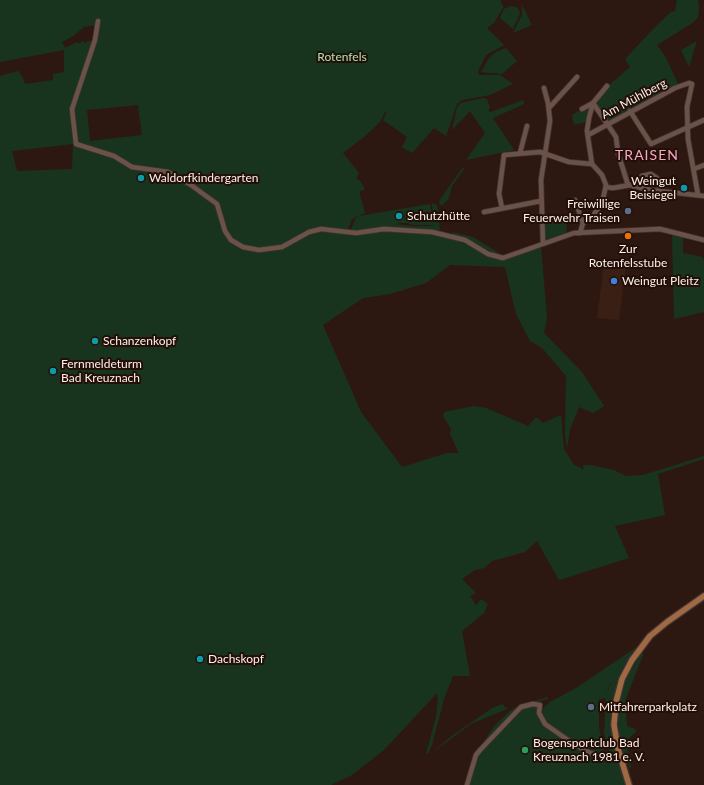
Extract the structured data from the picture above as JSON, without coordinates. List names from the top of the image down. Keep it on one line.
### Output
{"streets":{"street":["Am Mühlberg"]},"districts":["TRAISEN"],"parks":["Rotenfels"],"places":["Waldorfkindergarten","Weingut Beisiegel","Freiwillige Feuerwehr Traisen","Schutzhütte","Zur Rotenfelsstube","Weingut Pleitz","Schanzenkopf","Fernmeldeturm Bad Kreuznach","Dachskopf","Mitfahrerparkplatz","Bogensportclub Bad Kreuznach 1981 e. V."]}
